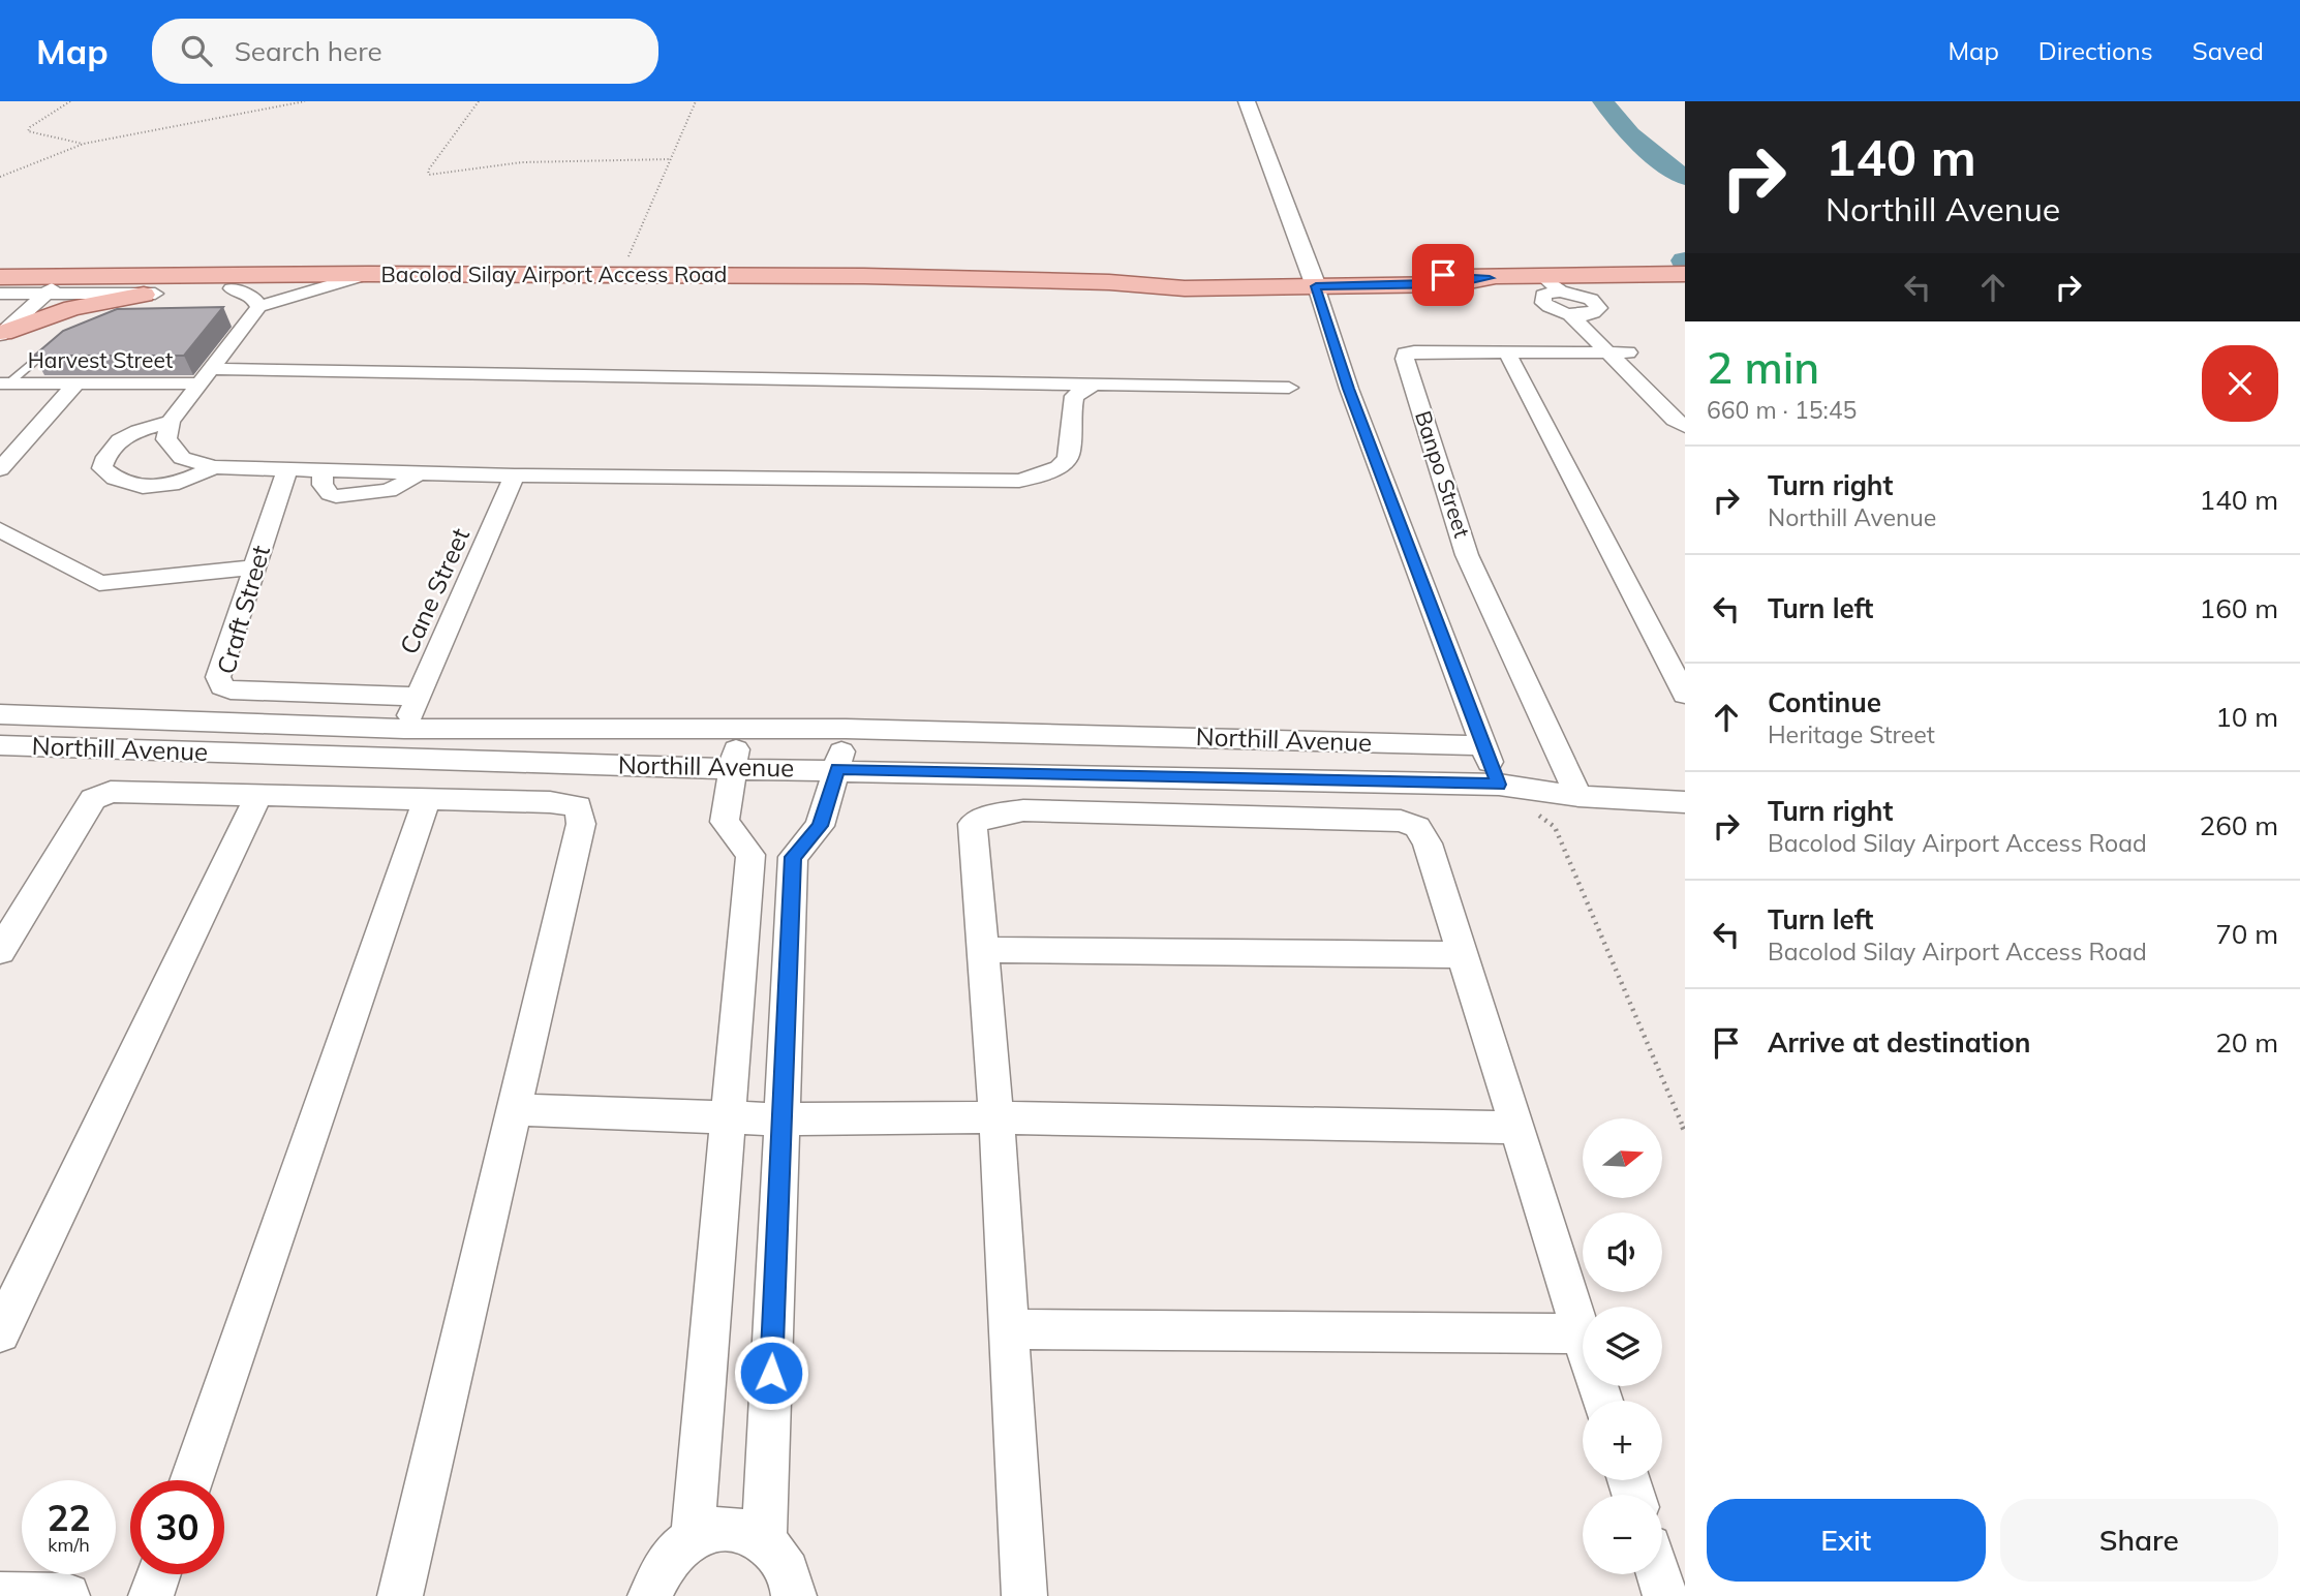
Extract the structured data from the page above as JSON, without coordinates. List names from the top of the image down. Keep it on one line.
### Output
{"streets":{"main road":["Bacolod Silay Airport Access Road"],"street":["Harvest Street","Banpo Street","Cane Street","Craft Street","Northill Avenue"]},"crossings":[["Banpo Street","Northill Avenue"],["Cane Street","Craft Street"],["Cane Street","Northill Avenue"]],"north":"right","page":{"header":"Map","search":"Search here","nav":["Map","Directions","Saved"],"turn":["140 m","Northill Avenue"],"heading":["2 min","660 m · 15:45"],"list":[{"name":"Turn right","note":"Northill Avenue","value":"140 m"},{"name":"Turn left","value":"160 m"},{"name":"Continue","note":"Heritage Street","value":"10 m"},{"name":"Turn right","note":"Bacolod Silay Airport Access Road","value":"260 m"},{"name":"Turn left","note":"Bacolod Silay Airport Access Road","value":"70 m"},{"name":"Arrive at destination","value":"20 m"}],"map_buttons":["+","−"],"speed":"22 km/h","limit":"30","buttons":["Exit","Share"]}}
